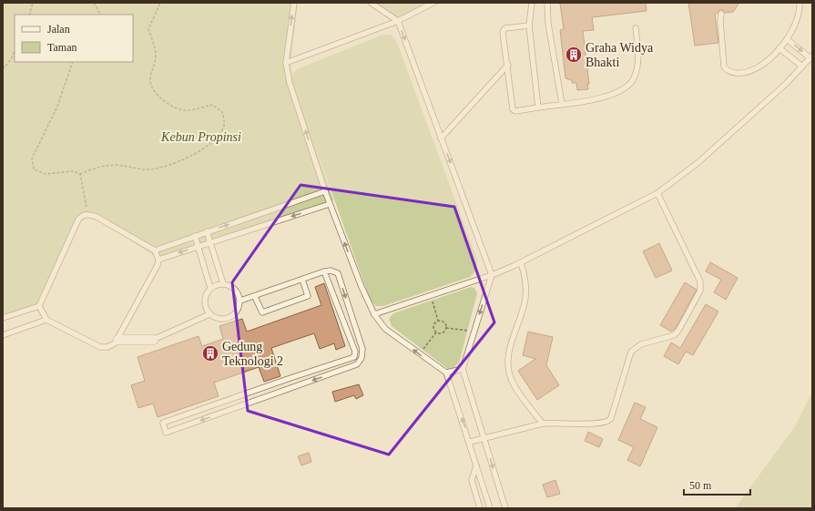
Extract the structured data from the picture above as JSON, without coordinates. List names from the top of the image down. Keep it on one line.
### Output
{"parks":["Kebun Propinsi"],"places":{"building":["Graha Widya Bhakti","Gedung Teknologi 2"]},"legend":["Jalan","Taman"],"scale_bar":"50 m"}
